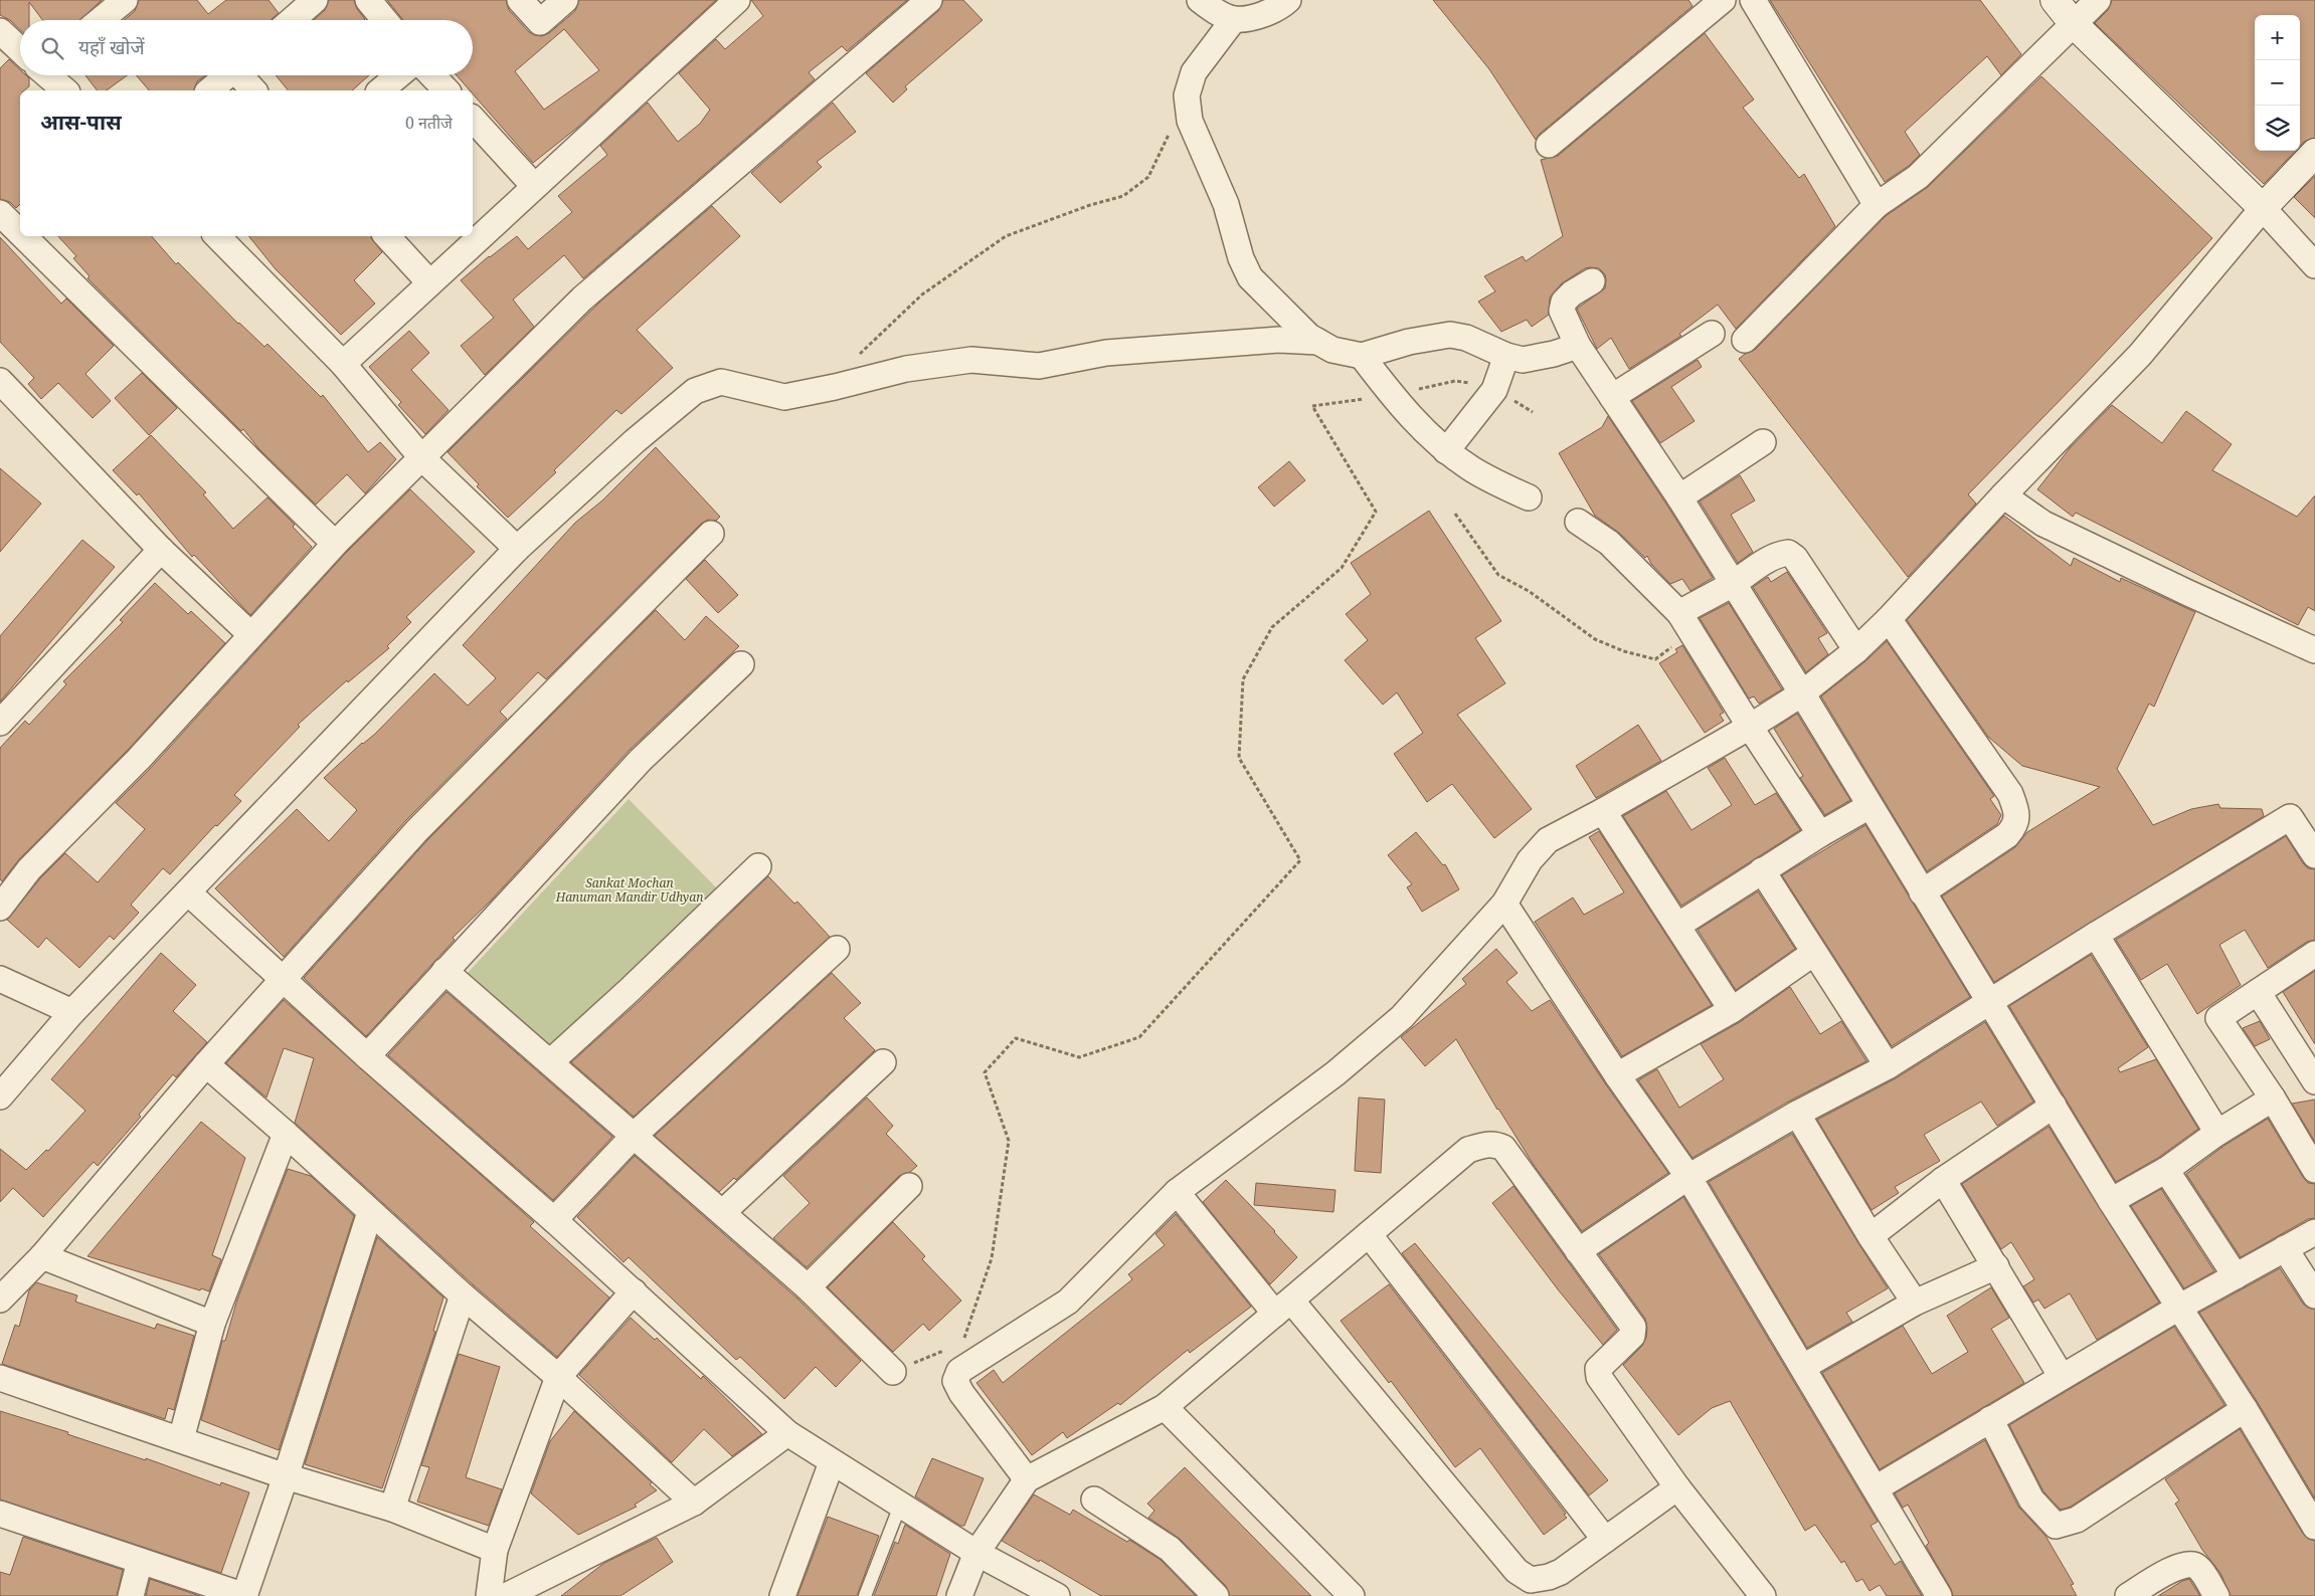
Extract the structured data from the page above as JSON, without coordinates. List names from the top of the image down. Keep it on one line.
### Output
{"parks":["Sankat Mochan Hanuman Mandir Udhyan"],"page":{"map_buttons":["+","−"],"search":"यहाँ खोजें","heading":["आस-पास","0 नतीजे"]}}
